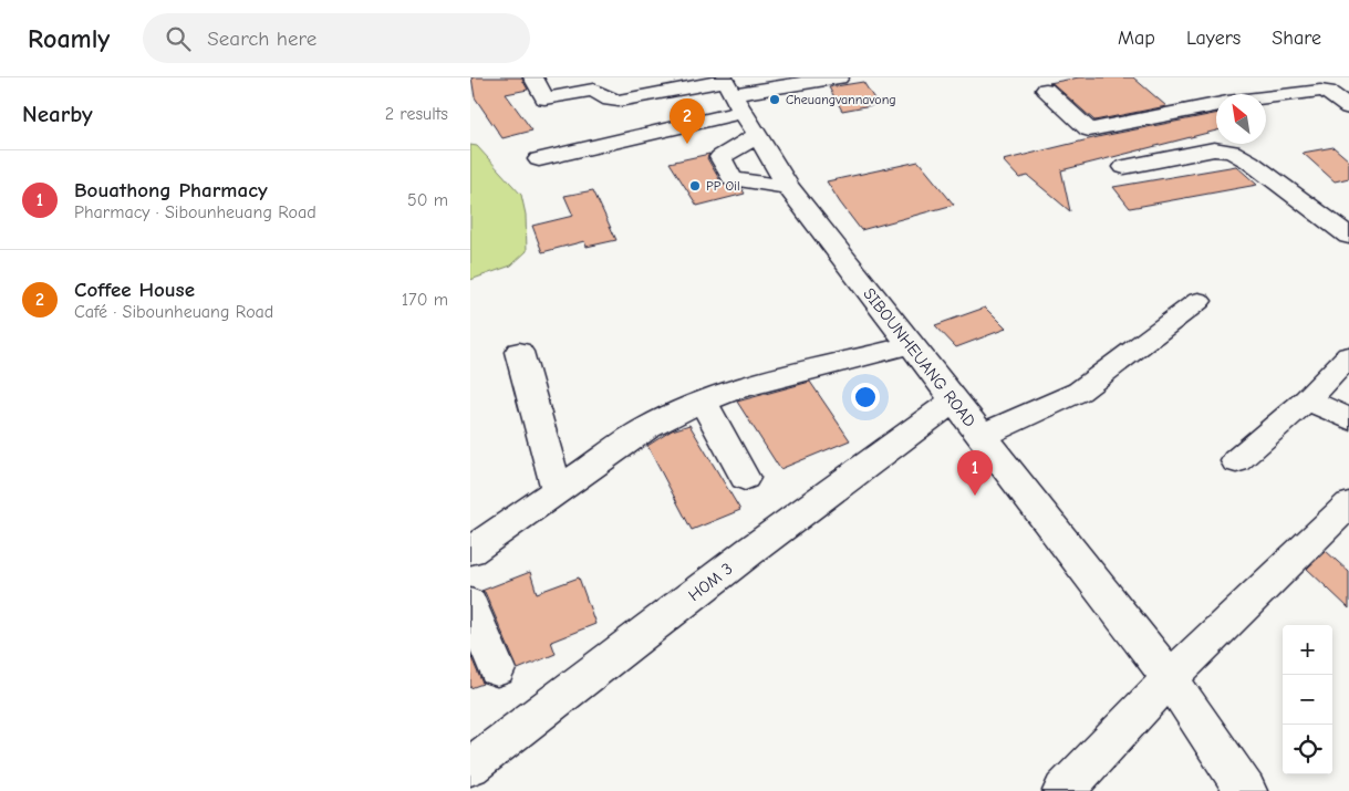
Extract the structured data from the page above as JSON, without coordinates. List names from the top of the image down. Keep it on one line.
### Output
{"streets":{"street":["SIBOUNHEUANG ROAD","HOM 3"]},"crossings":[["SIBOUNHEUANG ROAD","HOM 3"]],"places":["Cheuangvannavong","PP Oil"],"north":"top left","page":{"header":"Roamly","search":"Search here","nav":["Map","Layers","Share"],"heading":["Nearby","2 results"],"pins":["2","1"],"list":[{"mark":"1","name":"Bouathong Pharmacy","note":"Pharmacy · Sibounheuang Road","value":"50 m"},{"mark":"2","name":"Coffee House","note":"Café · Sibounheuang Road","value":"170 m"}],"map_buttons":["+","−"]}}
